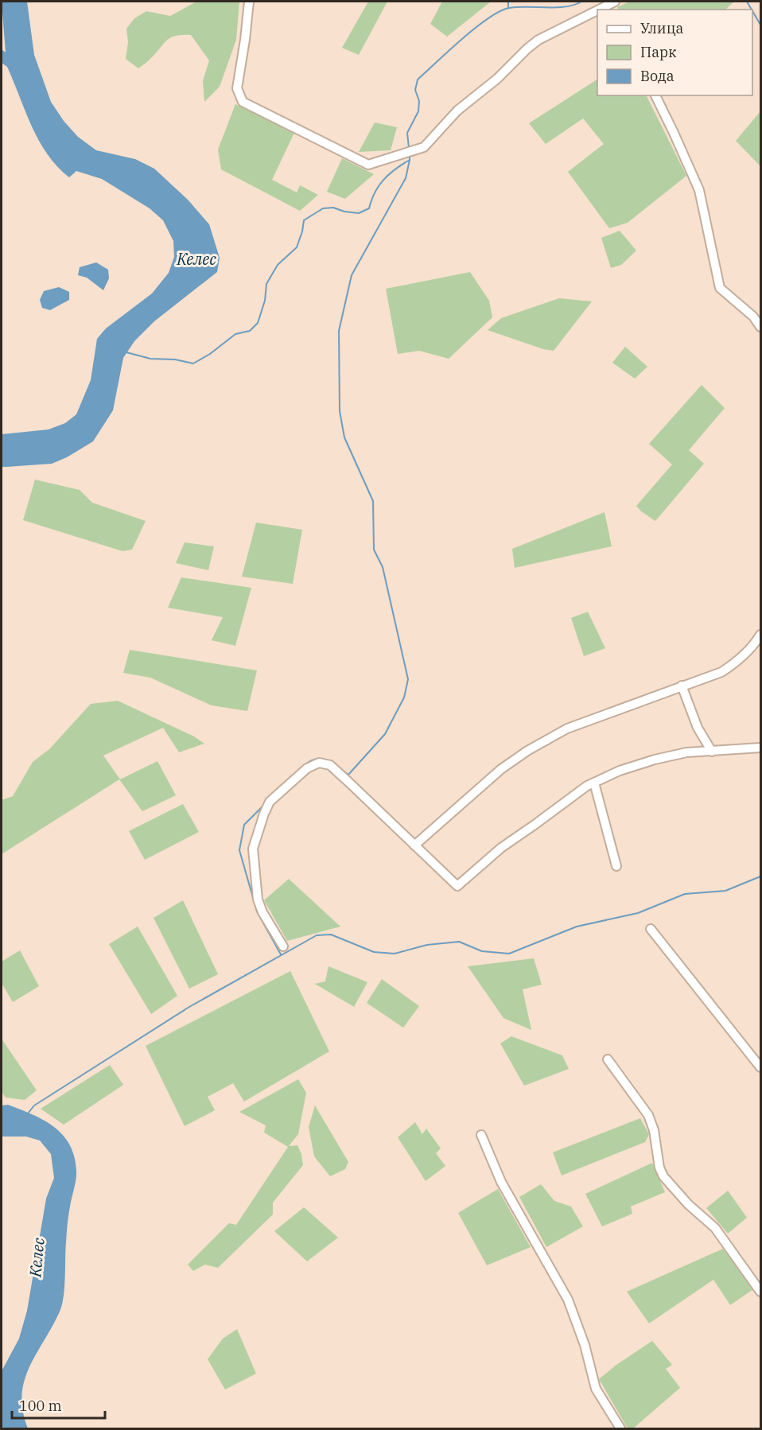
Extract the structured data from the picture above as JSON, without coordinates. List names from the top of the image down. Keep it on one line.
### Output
{"water":["Келес"],"legend":["Улица","Парк","Вода"],"scale_bar":"100 m"}
